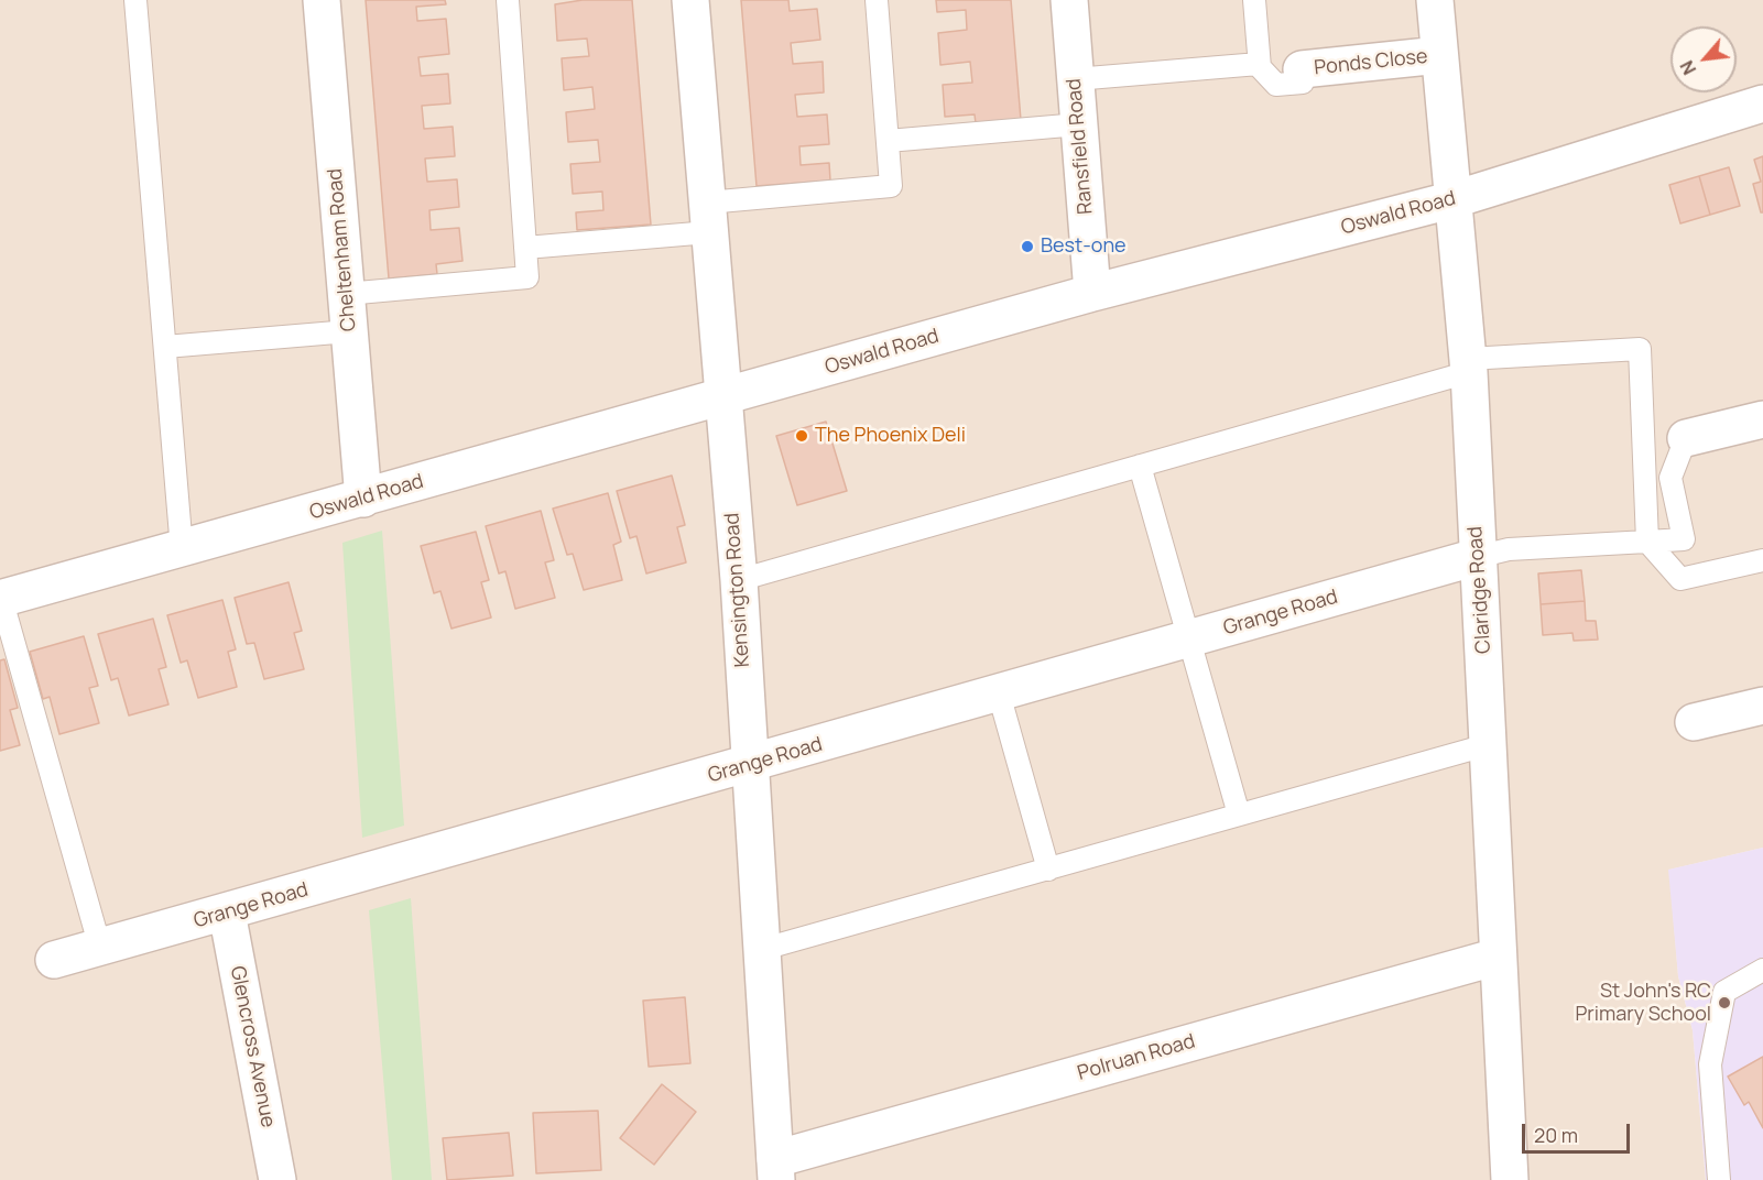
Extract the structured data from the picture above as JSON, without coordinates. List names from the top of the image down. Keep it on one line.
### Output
{"streets":{"street":["Ponds Close","Ransfield Road","Oswald Road","Cheltenham Road","Kensington Road","Claridge Road","Grange Road","Glencross Avenue","Polruan Road"]},"crossings":[["Ponds Close","Claridge Road"],["Ransfield Road","Oswald Road"],["Oswald Road","Cheltenham Road"],["Oswald Road","Kensington Road"],["Oswald Road","Claridge Road"],["Kensington Road","Grange Road"],["Kensington Road","Polruan Road"],["Claridge Road","Grange Road"],["Claridge Road","Polruan Road"],["Grange Road","Glencross Avenue"]],"places":["Best-one","The Phoenix Deli","St John's RC Primary School"],"scale_bar":"20 m","north":"bottom left"}
